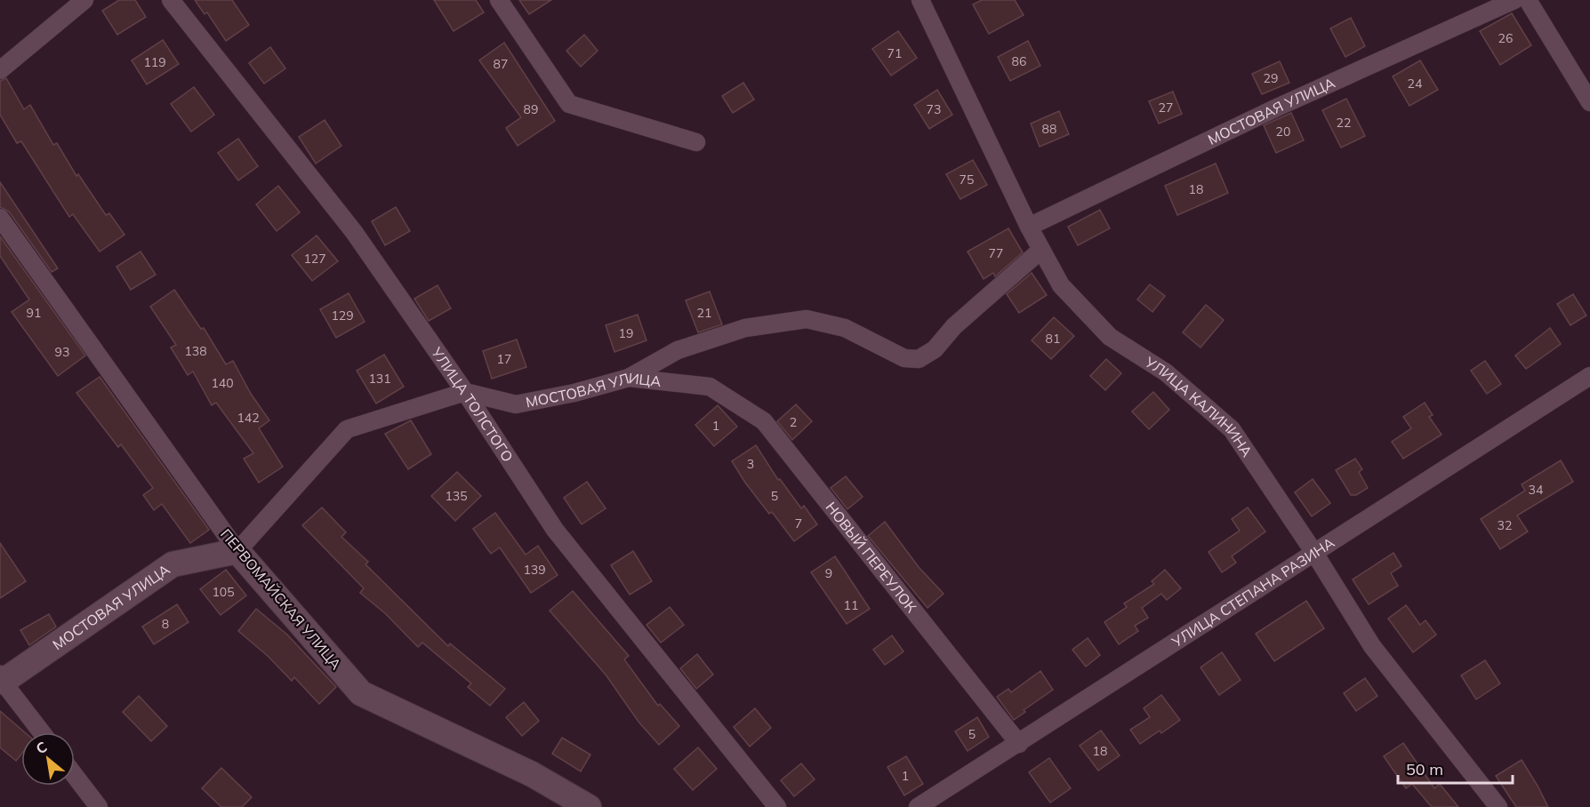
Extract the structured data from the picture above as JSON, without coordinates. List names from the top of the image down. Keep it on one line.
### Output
{"streets":{"main road":["МОСТОВАЯ УЛИЦА","ПЕРВОМАЙСКАЯ УЛИЦА"],"street":["УЛИЦА ТОЛСТОГО","УЛИЦА КАЛИНИНА","НОВЫЙ ПЕРЕУЛОК","УЛИЦА СТЕПАНА РАЗИНА"]},"crossings":[["МОСТОВАЯ УЛИЦА","УЛИЦА ТОЛСТОГО"],["МОСТОВАЯ УЛИЦА","УЛИЦА КАЛИНИНА"],["МОСТОВАЯ УЛИЦА","НОВЫЙ ПЕРЕУЛОК"],["МОСТОВАЯ УЛИЦА","ПЕРВОМАЙСКАЯ УЛИЦА"],["УЛИЦА КАЛИНИНА","УЛИЦА СТЕПАНА РАЗИНА"],["НОВЫЙ ПЕРЕУЛОК","УЛИЦА СТЕПАНА РАЗИНА"]],"house_numbers":["26","71","86","119","87","29","24","27","89","73","22","88","20","75","18","77","127","91","21","129","19","81","138","93","17","131","140","142","2","1","3","34","135","5","7","32","139","9","105","11","8","5","18","1"],"scale_bar":"50 m","north":"top left"}
